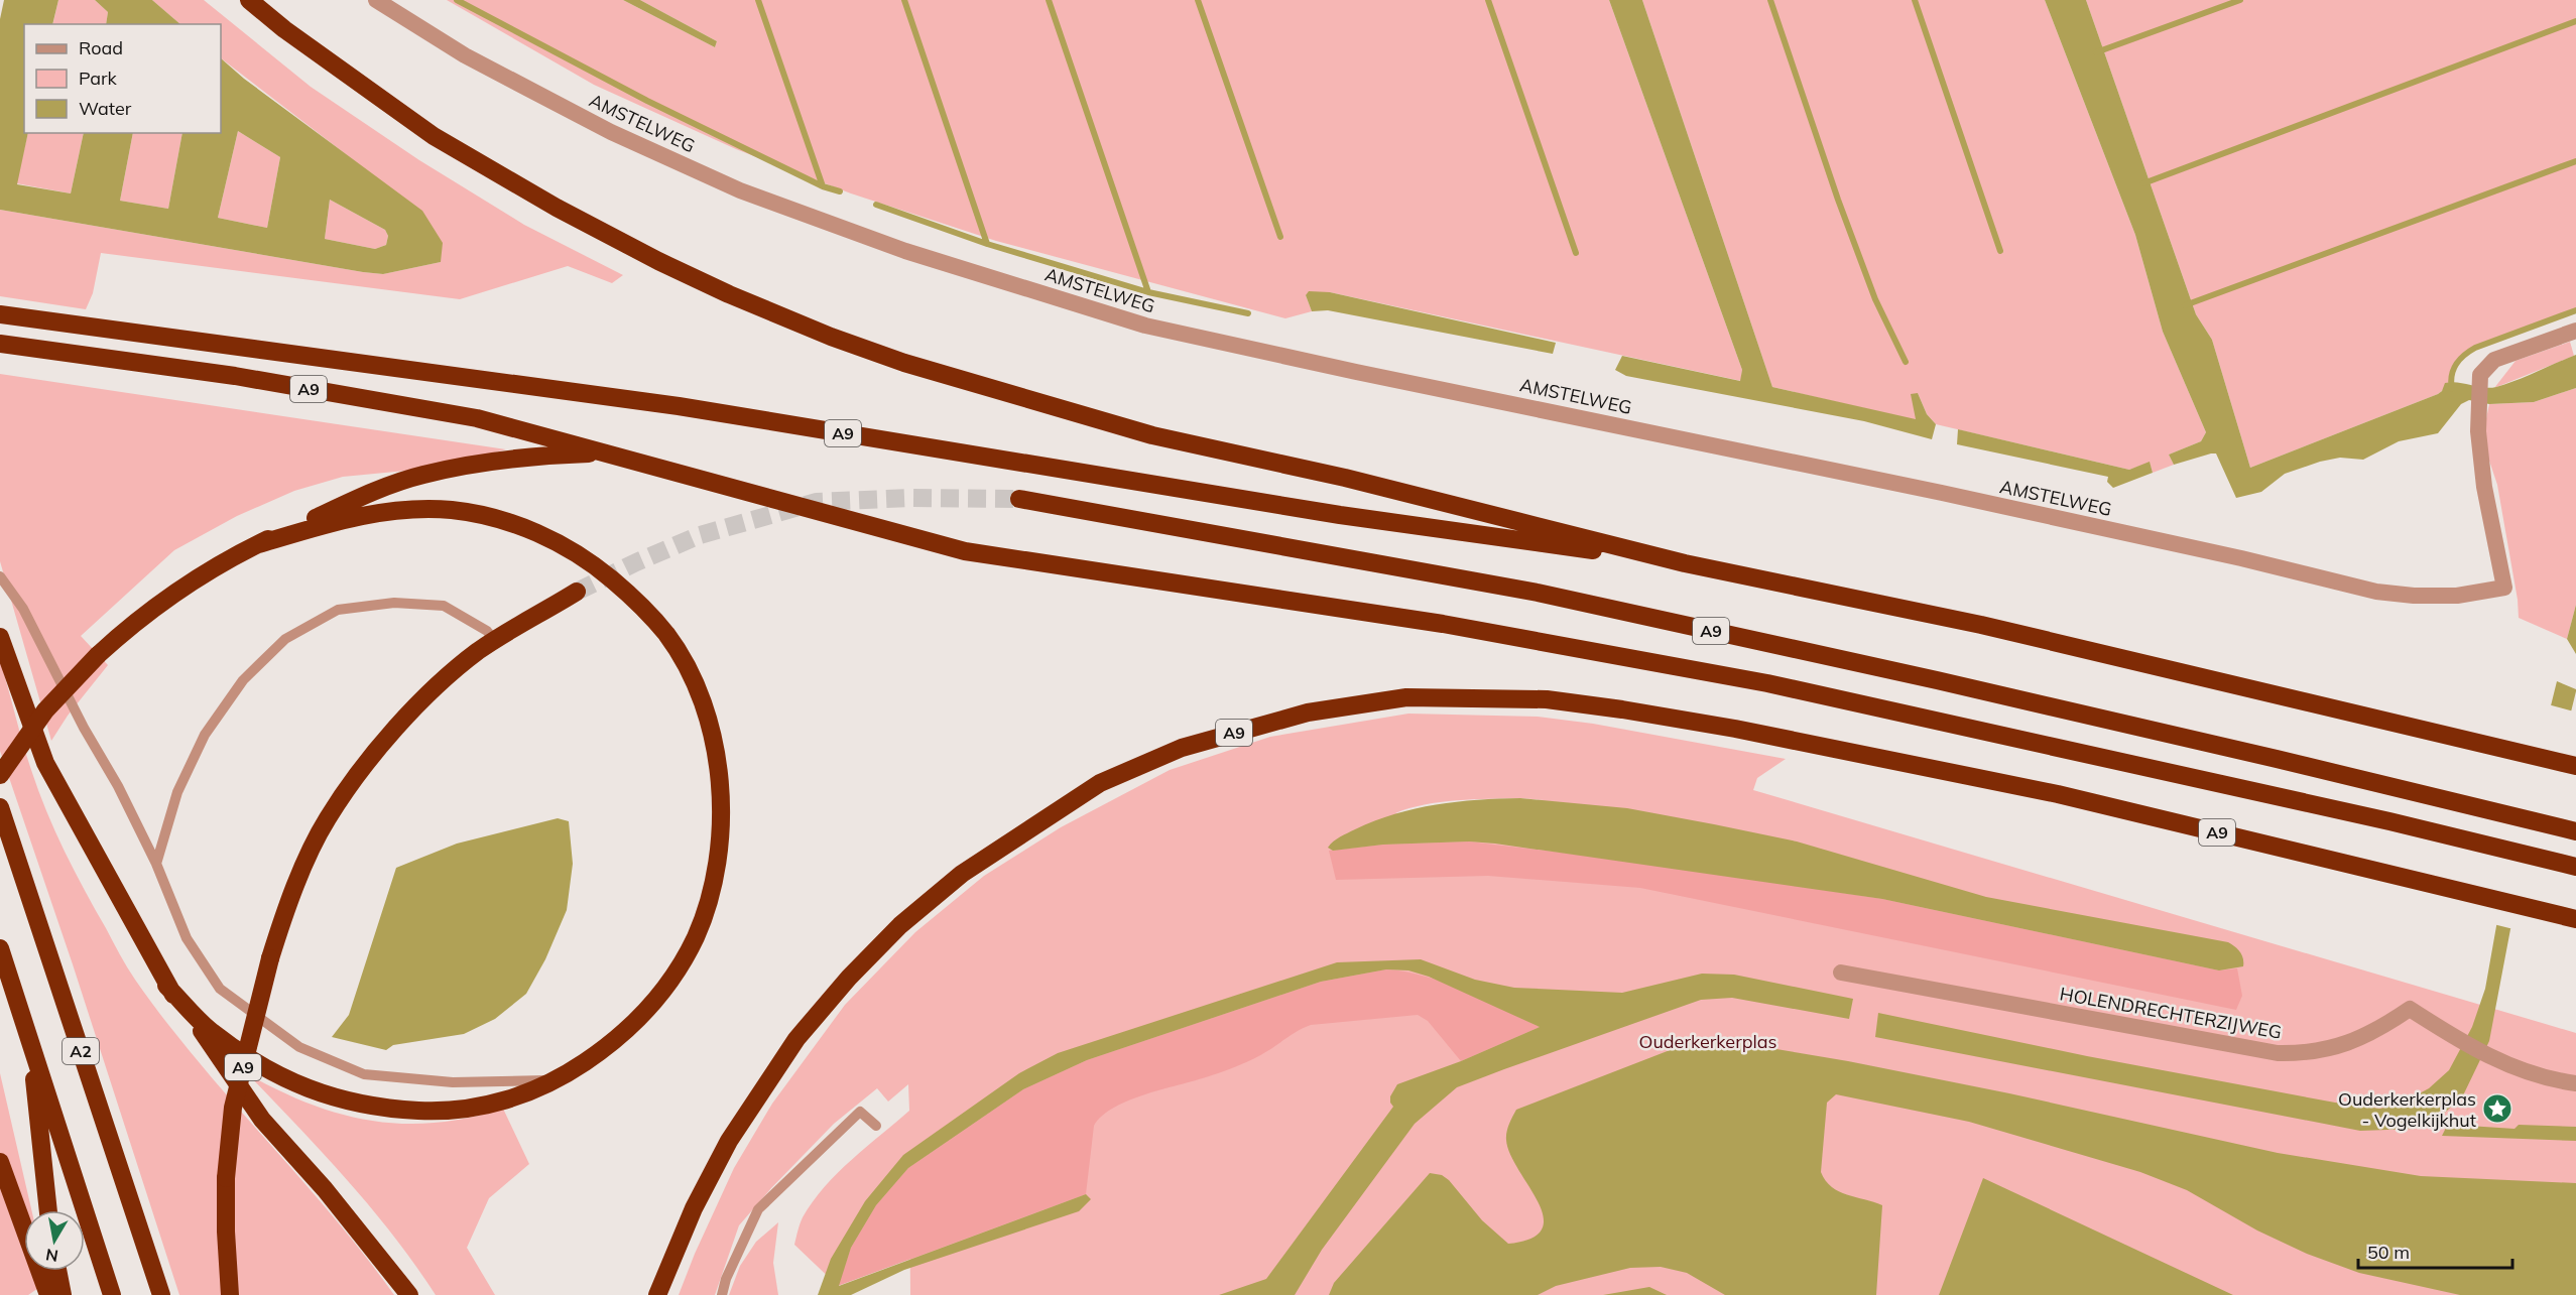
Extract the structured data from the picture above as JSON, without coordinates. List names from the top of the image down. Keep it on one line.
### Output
{"streets":{"highway":["A9","A2"],"street":["AMSTELWEG","HOLENDRECHTERZIJWEG"]},"parks":["Ouderkerkerplas"],"places":{"place":["Ouderkerkerplas - Vogelkijkhut"]},"legend":["Road","Park","Water"],"scale_bar":"50 m","north":"bottom"}
